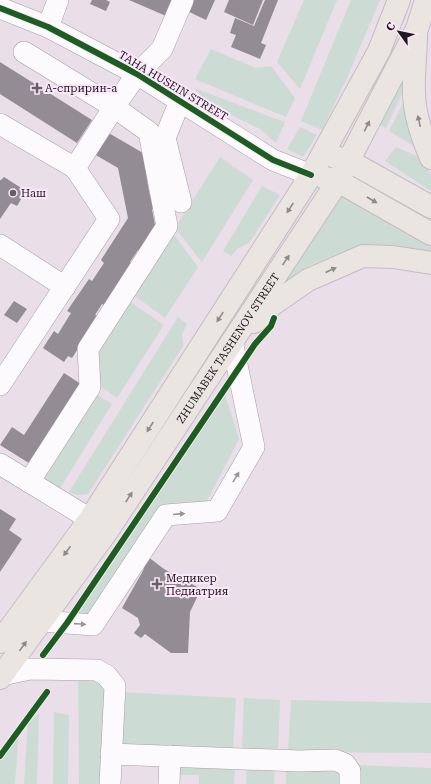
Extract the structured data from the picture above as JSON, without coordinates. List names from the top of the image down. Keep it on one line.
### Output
{"streets":{"main road":["TAHA HUSEIN STREET","ZHUMABEK TASHENOV STREET"]},"crossings":[["TAHA HUSEIN STREET","ZHUMABEK TASHENOV STREET"]],"places":{"health":["А-спририн-а","Медикер Педиатрия"],"other":["Наш"]},"north":"top left"}
